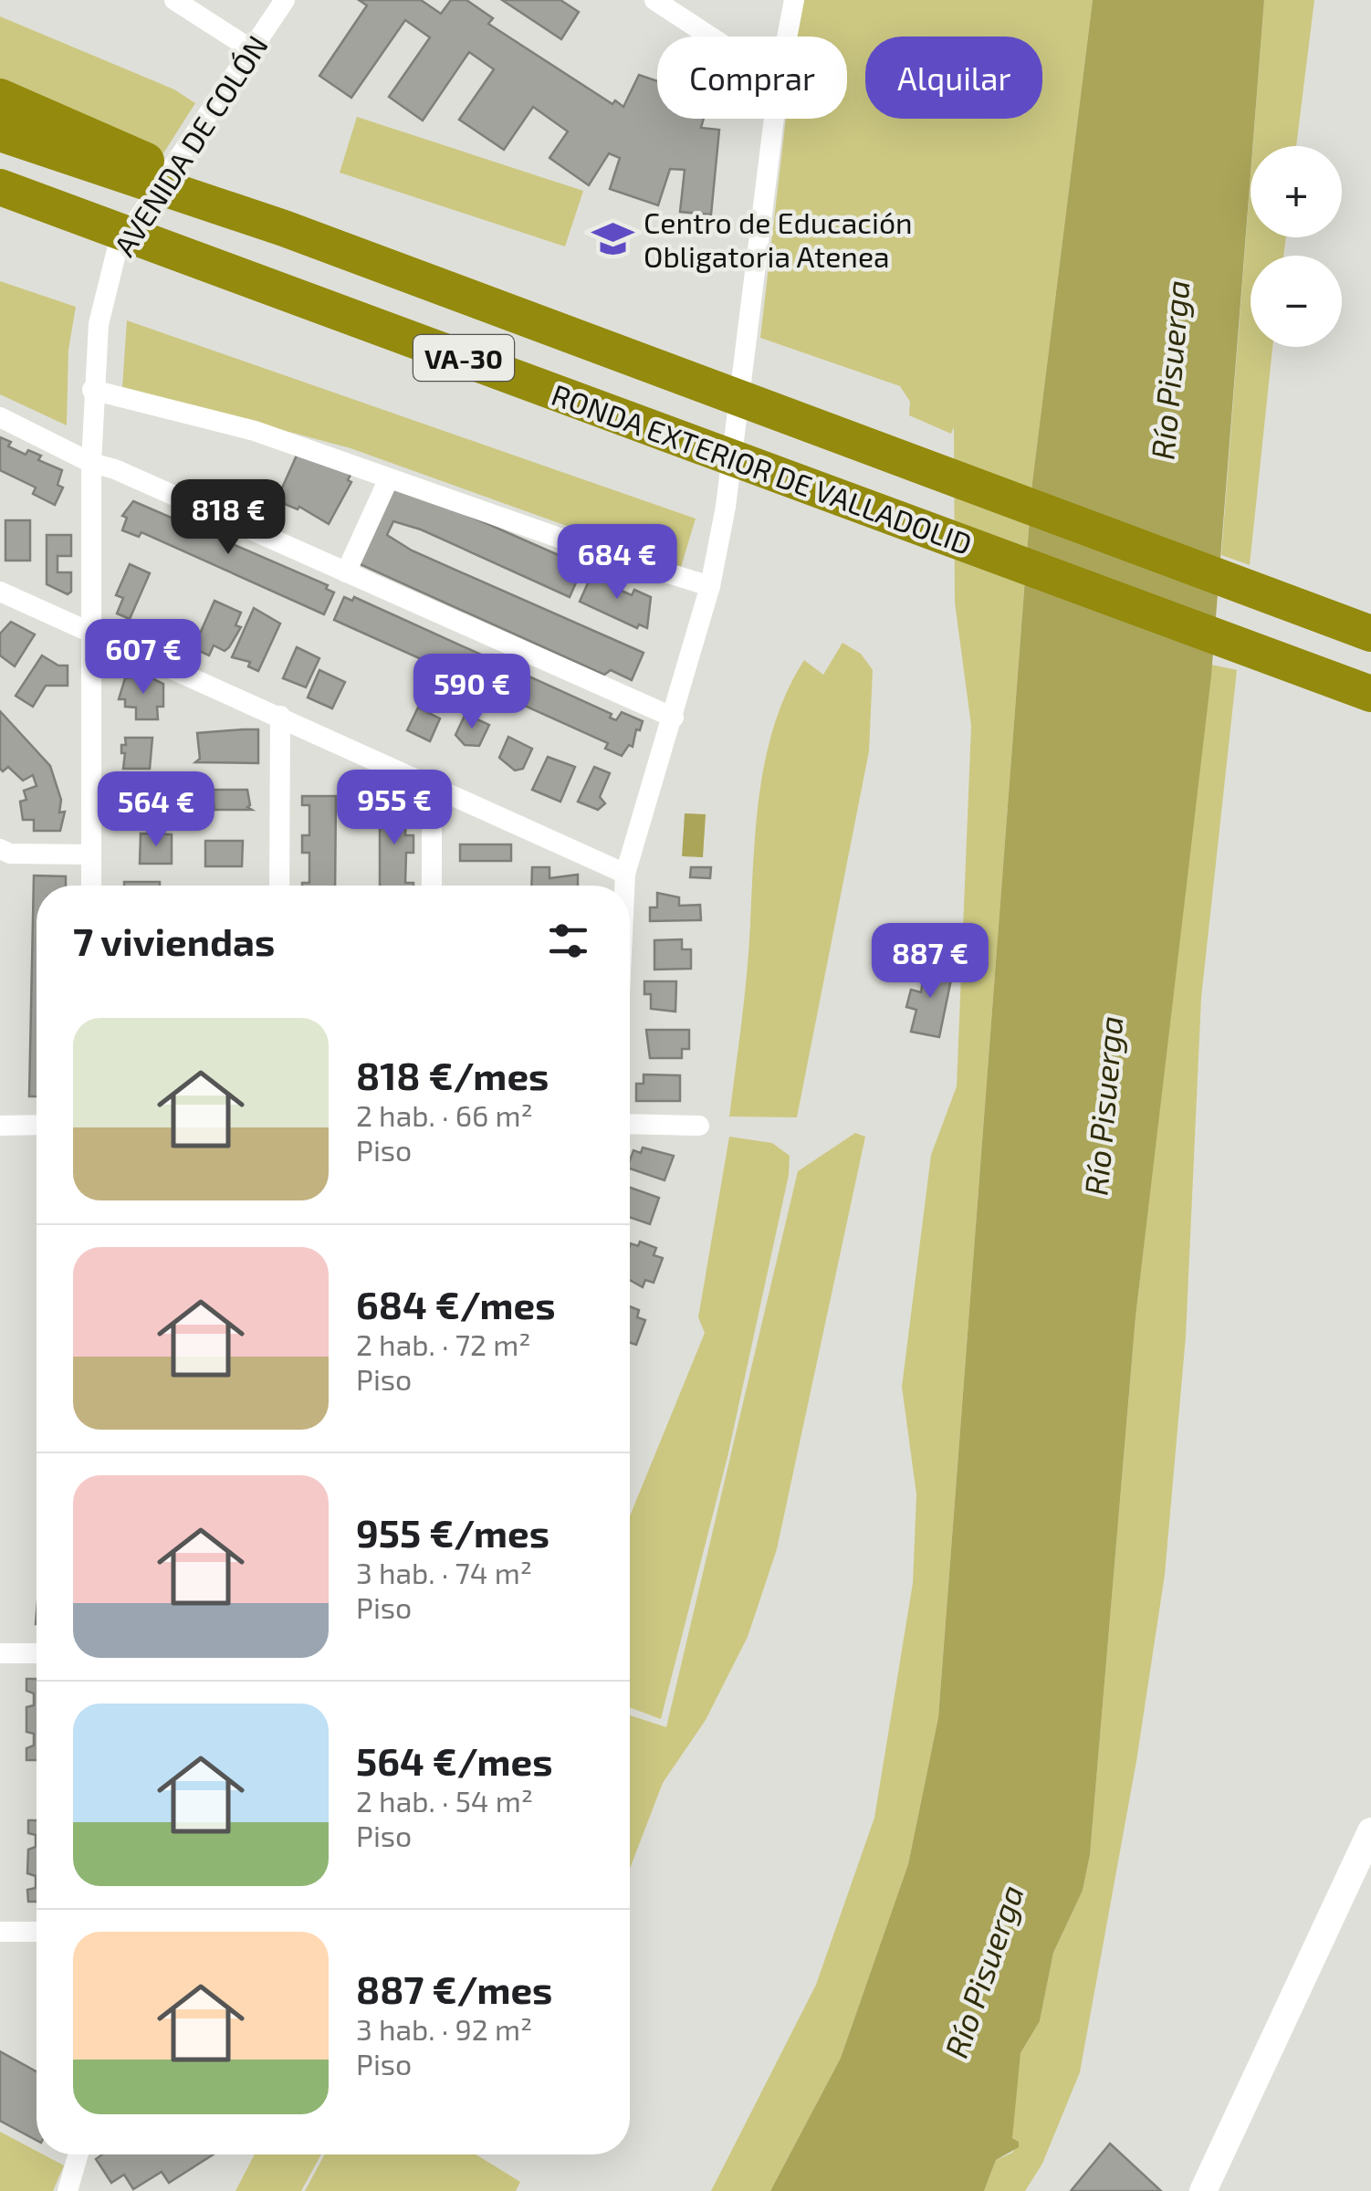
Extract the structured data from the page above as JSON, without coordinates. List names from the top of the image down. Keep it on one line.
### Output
{"streets":{"highway":["VA-30","RONDA EXTERIOR DE VALLADOLID"],"street":["AVENIDA DE COLÓN"]},"water":["Río Pisuerga"],"places":{"school or university":["Centro de Educación Obligatoria Atenea"]},"page":{"chip":["Comprar","Alquilar"],"map_buttons":["+","−"],"price":["818 €","684 €","607 €","590 €","955 €","564 €","887 €"],"heading":"7 viviendas","list":[{"name":"818 €/mes","note":"2 hab. · 66 m² · Piso"},{"name":"684 €/mes","note":"2 hab. · 72 m² · Piso"},{"name":"955 €/mes","note":"3 hab. · 74 m² · Piso"},{"name":"564 €/mes","note":"2 hab. · 54 m² · Piso"},{"name":"887 €/mes","note":"3 hab. · 92 m² · Piso"}]}}
